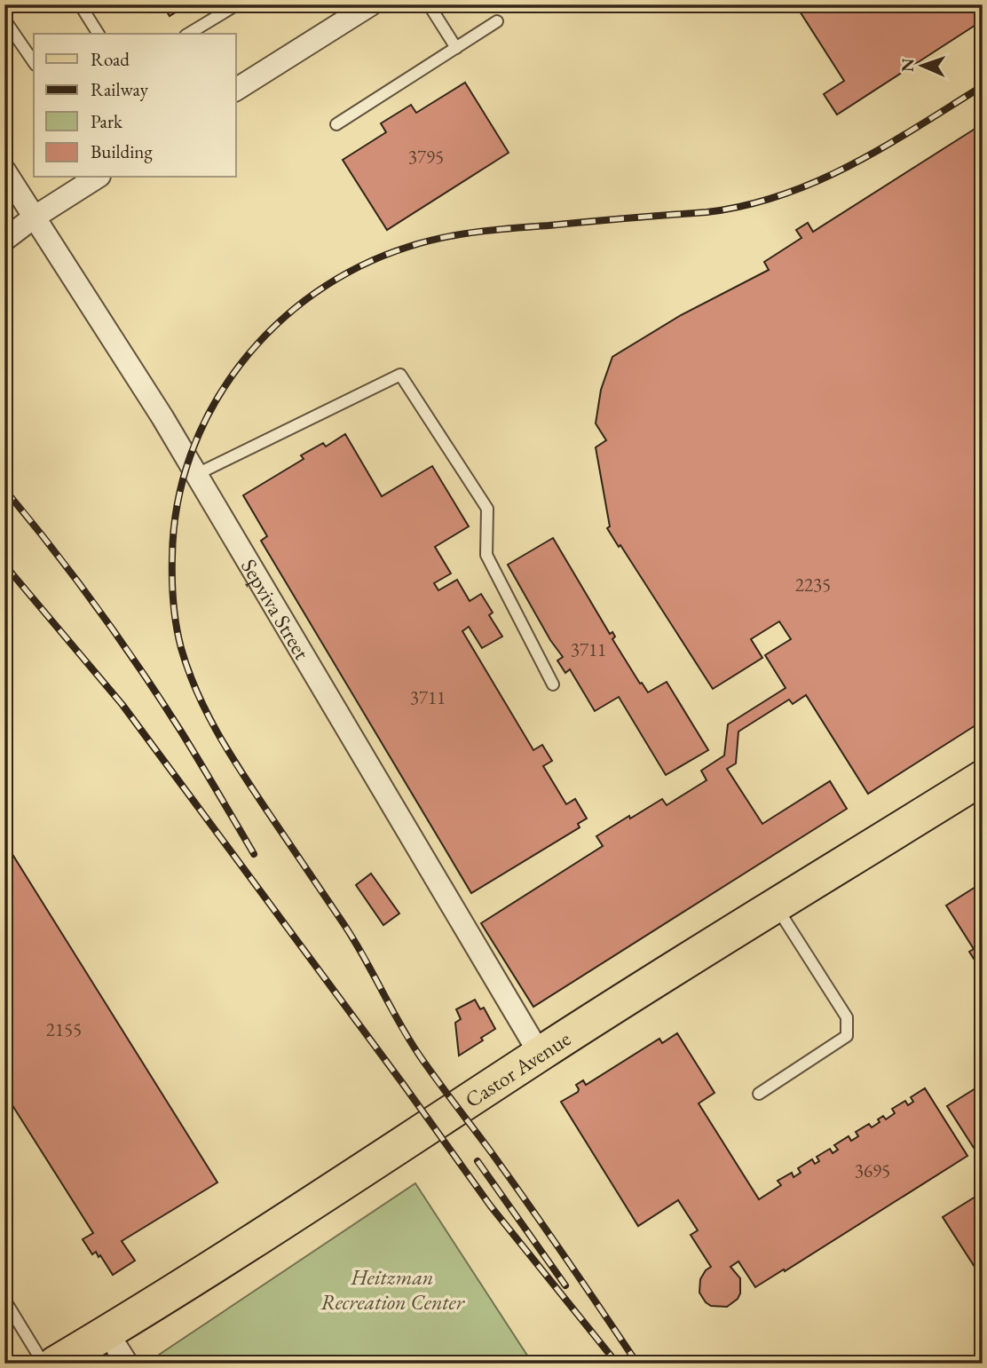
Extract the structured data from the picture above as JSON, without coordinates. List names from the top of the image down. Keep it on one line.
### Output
{"streets":{"main road":["Castor Avenue"],"street":["Sepviva Street"]},"crossings":[["Sepviva Street","Castor Avenue"]],"parks":["Heitzman Recreation Center"],"house_numbers":["3795","2235","3711","3711","2155","3695"],"legend":["Road","Railway","Park","Building"],"north":"left"}
